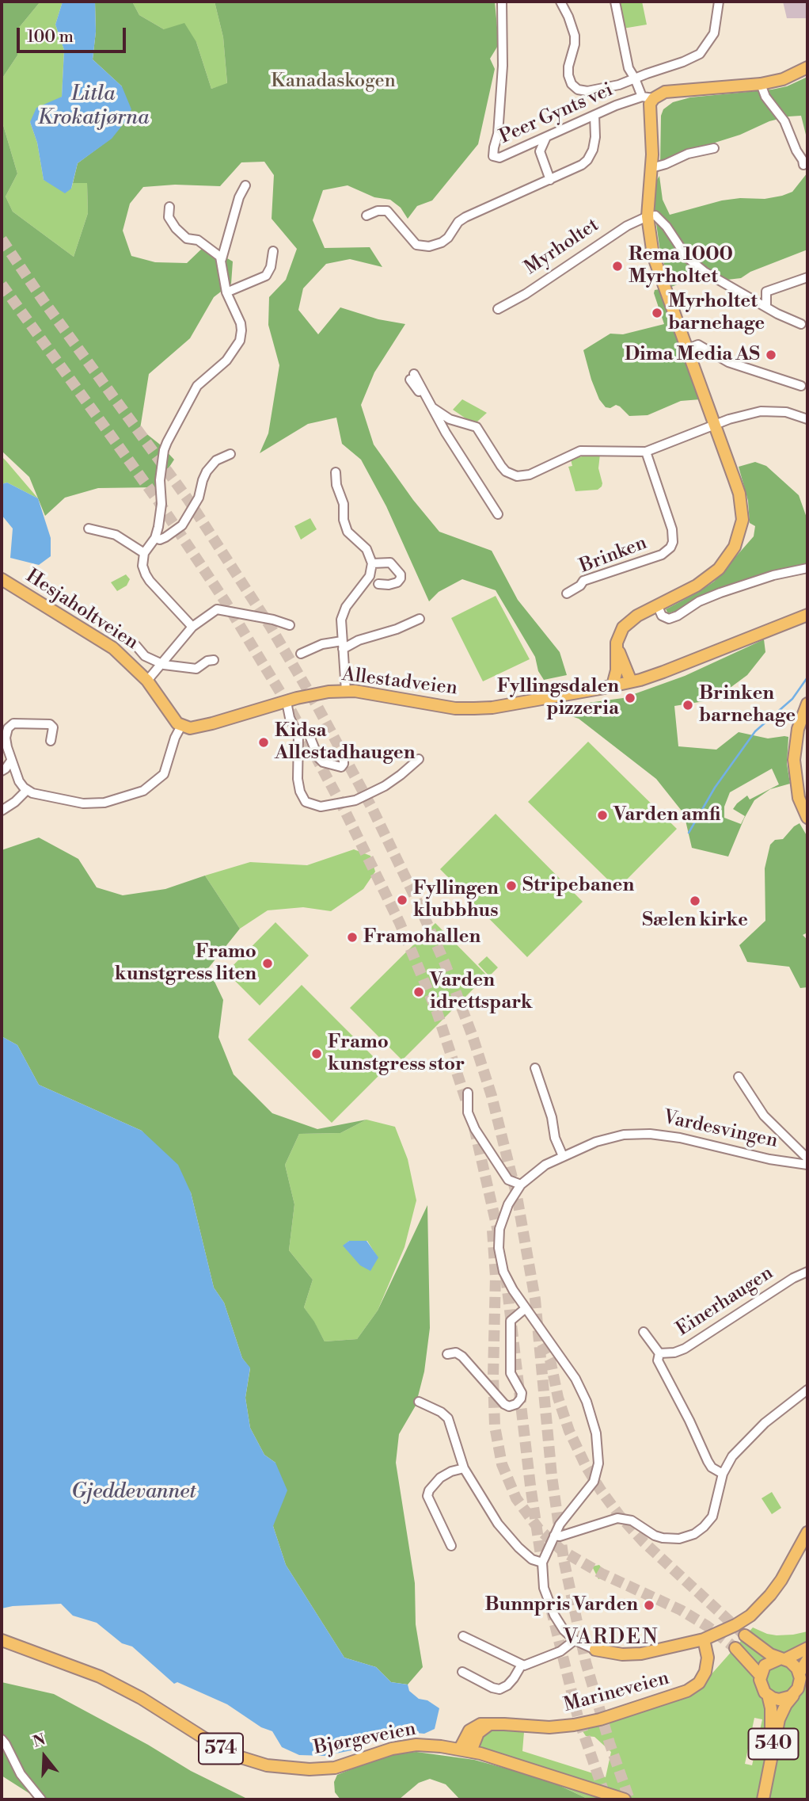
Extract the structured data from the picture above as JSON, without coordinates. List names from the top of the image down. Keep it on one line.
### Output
{"streets":{"main road":["Hesjaholtveien","Allestadveien","Vardesvingen","Marineveien","Bjørgeveien","540","574"],"street":["Peer Gynts vei","Myrholtet","Brinken","Einerhaugen"]},"crossings":[["Hesjaholtveien","Allestadveien"],["Vardesvingen","Marineveien"],["Marineveien","Bjørgeveien"]],"districts":["VARDEN"],"water":["Litla Krokatjørna","Gjeddevannet"],"parks":["Kanadaskogen"],"places":["Rema 1000 Myrholtet","Myrholtet barnehage","Dima Media AS","Fyllingsdalen pizzeria","Brinken barnehage","Kidsa Allestadhaugen","Varden amfi","Stripebanen","Fyllingen klubbhus","Sælen kirke","Framohallen","Framo kunstgress liten","Varden idrettspark","Framo kunstgress stor","Bunnpris Varden"],"scale_bar":"100 m","north":"top"}
